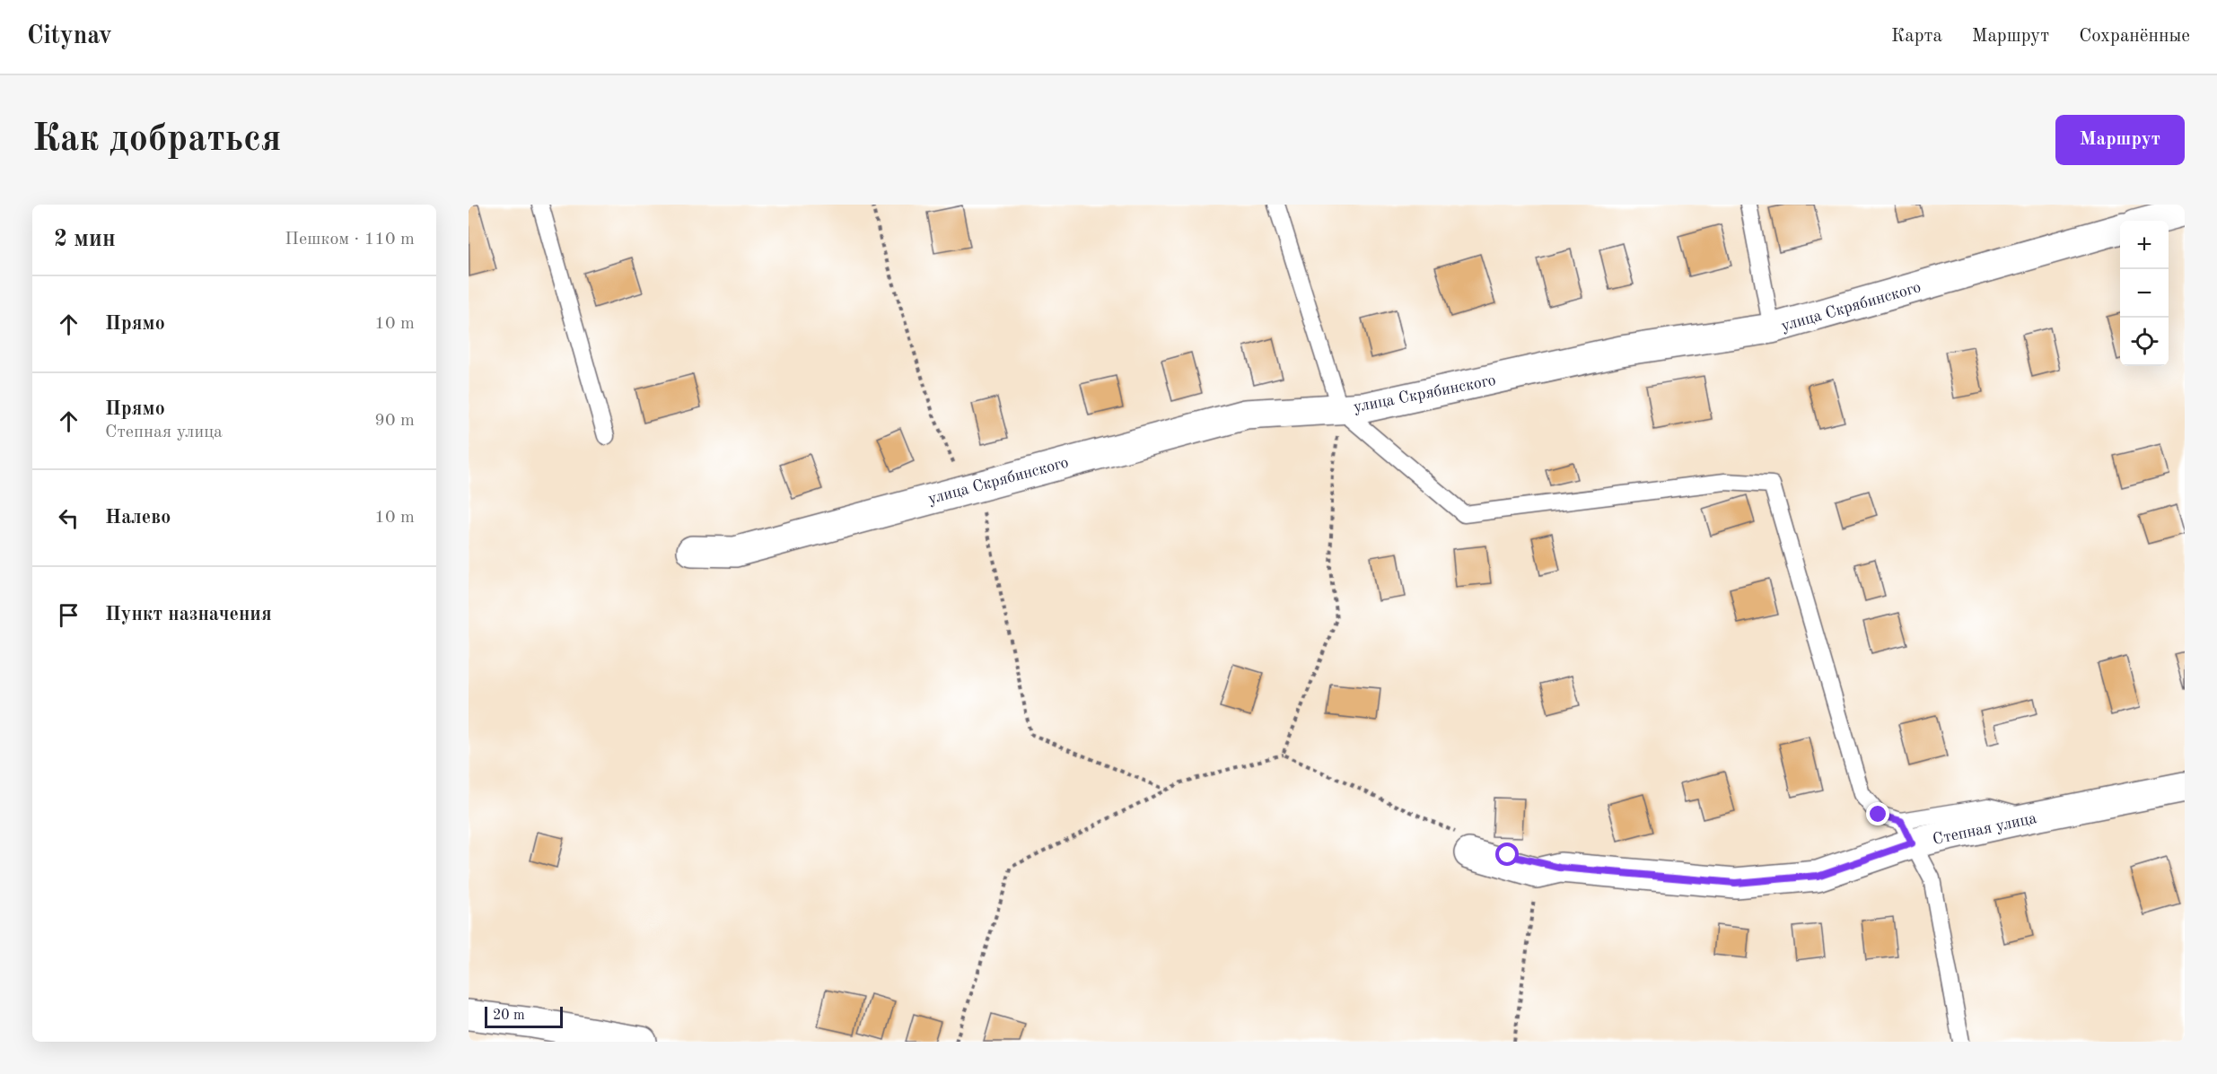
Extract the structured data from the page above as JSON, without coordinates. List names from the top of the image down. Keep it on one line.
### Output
{"streets":{"street":["улица Скрябинского","Степная улица"]},"scale_bar":"20 m","page":{"header":"Citynav","nav":["Карта","Маршрут","Сохранённые"],"buttons":"Маршрут","title":"Как добраться","heading":["2 мин","Пешком · 110 m"],"map_buttons":["+","−"],"list":[["Прямо","10 m"],["Прямо","Степная улица","90 m"],["Налево","10 m"],"Пункт назначения"],"scale":"20 m"}}
